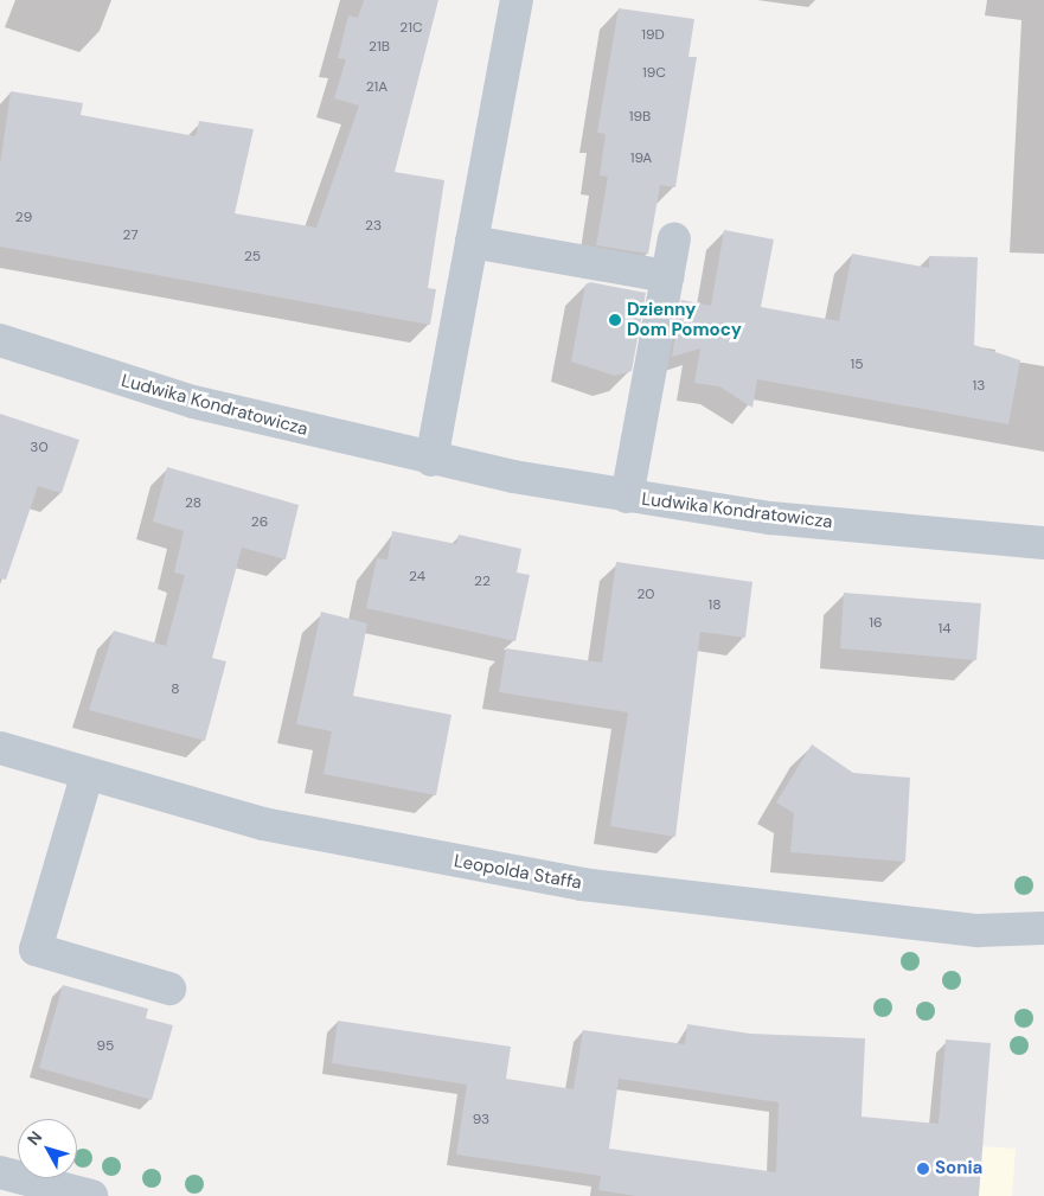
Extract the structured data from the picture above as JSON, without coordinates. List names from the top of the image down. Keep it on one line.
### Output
{"streets":{"street":["Ludwika Kondratowicza","Leopolda Staffa"]},"places":["Dzienny Dom Pomocy","Sonia"],"house_numbers":["21C","19D","21B","19C","21A","19B","19A","29","23","27","25","15","13","30","28","26","24","22","20","18","16","14","8","95","93"],"north":"top left"}
